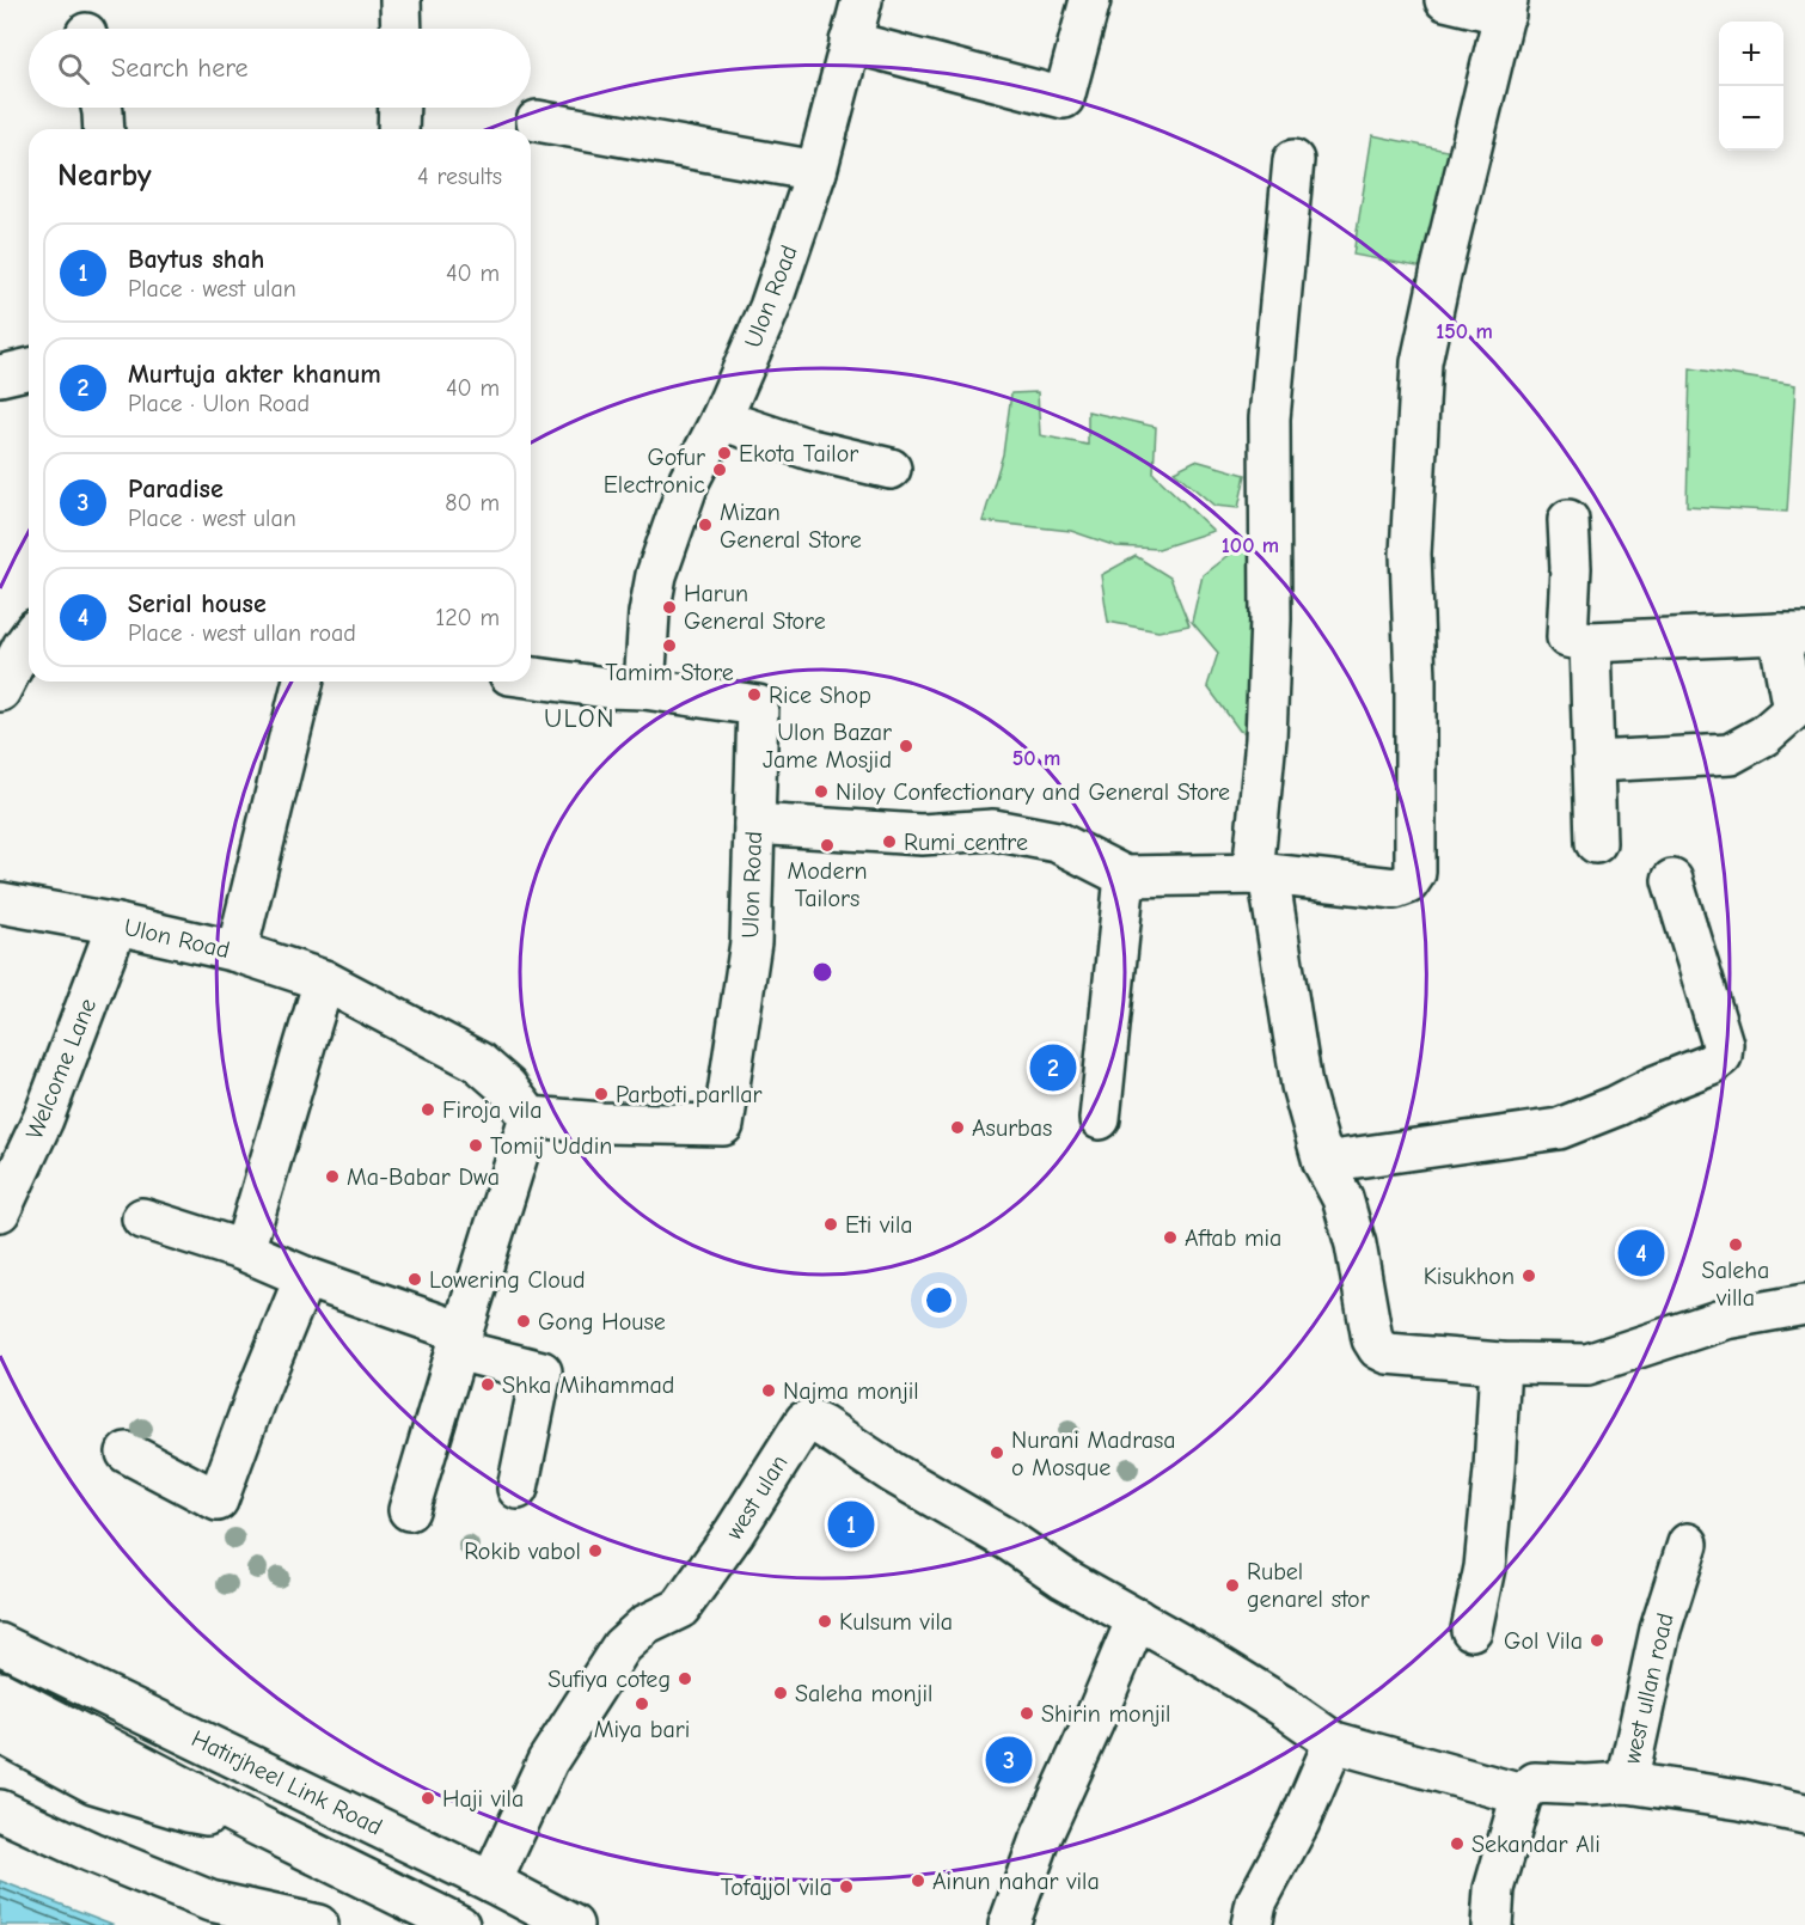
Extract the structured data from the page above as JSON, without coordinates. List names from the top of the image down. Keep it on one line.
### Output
{"streets":{"street":["Ulon Road","Welcome Lane","west ulan","west ullan road","Hatirjheel Link Road"]},"crossings":[["Ulon Road","Welcome Lane"],["west ulan","west ullan road"],["west ulan","Hatirjheel Link Road"]],"districts":["ULON"],"places":["Ekota Tailor","Gofur Electronic","Mizan General Store","Harun General Store","Tamim Store","Rice Shop","Ulon Bazar Jame Mosjid","Niloy Confectionary and General Store","Rumi centre","Modern Tailors","Parboti parllar","Firoja vila","Asurbas","Tomij Uddin","Ma-Babar Dwa","Eti vila","Aftab mia","Saleha villa","Kisukhon","Lowering Cloud","Gong House","Shka Mihammad","Najma monjil","Nurani Madrasa o Mosque","Rokib vabol","Rubel genarel stor","Kulsum vila","Gol Vila","Sufiya coteg","Saleha monjil","Miya bari","Shirin monjil","Haji vila","Sekandar Ali","Ainun nahar vila","Tofajjol vila"],"page":{"map_buttons":["+","−"],"search":"Search here","heading":["Nearby","4 results"],"list":[{"mark":"1","name":"Baytus shah","note":"Place · west ulan","value":"40 m"},{"mark":"2","name":"Murtuja akter khanum","note":"Place · Ulon Road","value":"40 m"},{"mark":"3","name":"Paradise","note":"Place · west ulan","value":"80 m"},{"mark":"4","name":"Serial house","note":"Place · west ullan road","value":"120 m"}],"pins":["2","4","1","3"]},"rings":["150 m","100 m","50 m"]}
